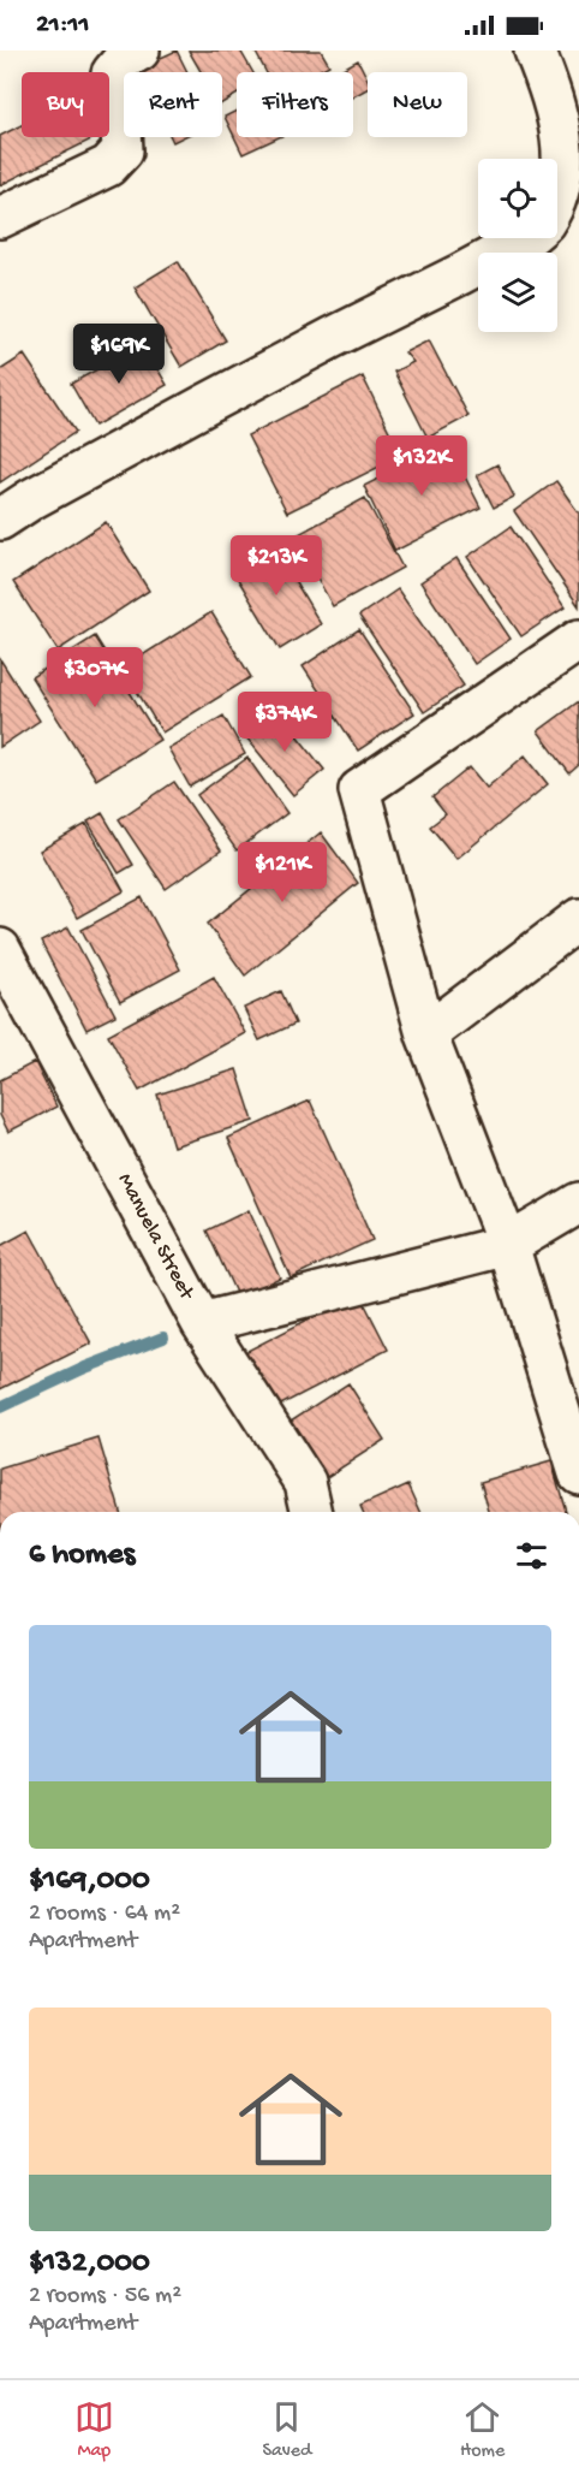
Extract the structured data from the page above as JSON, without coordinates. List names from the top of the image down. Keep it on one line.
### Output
{"streets":{"street":["Manuela Street"]},"page":{"status":"21:11","chip":["Buy","Rent","Filters","New"],"price":["$169K","$132K","$213K","$307K","$374K","$121K"],"heading":"6 homes","list":[{"name":"$169,000","note":"2 rooms · 64 m² · Apartment"},{"name":"$132,000","note":"2 rooms · 56 m² · Apartment"}],"tabs":["Map","Saved","Home"]}}
